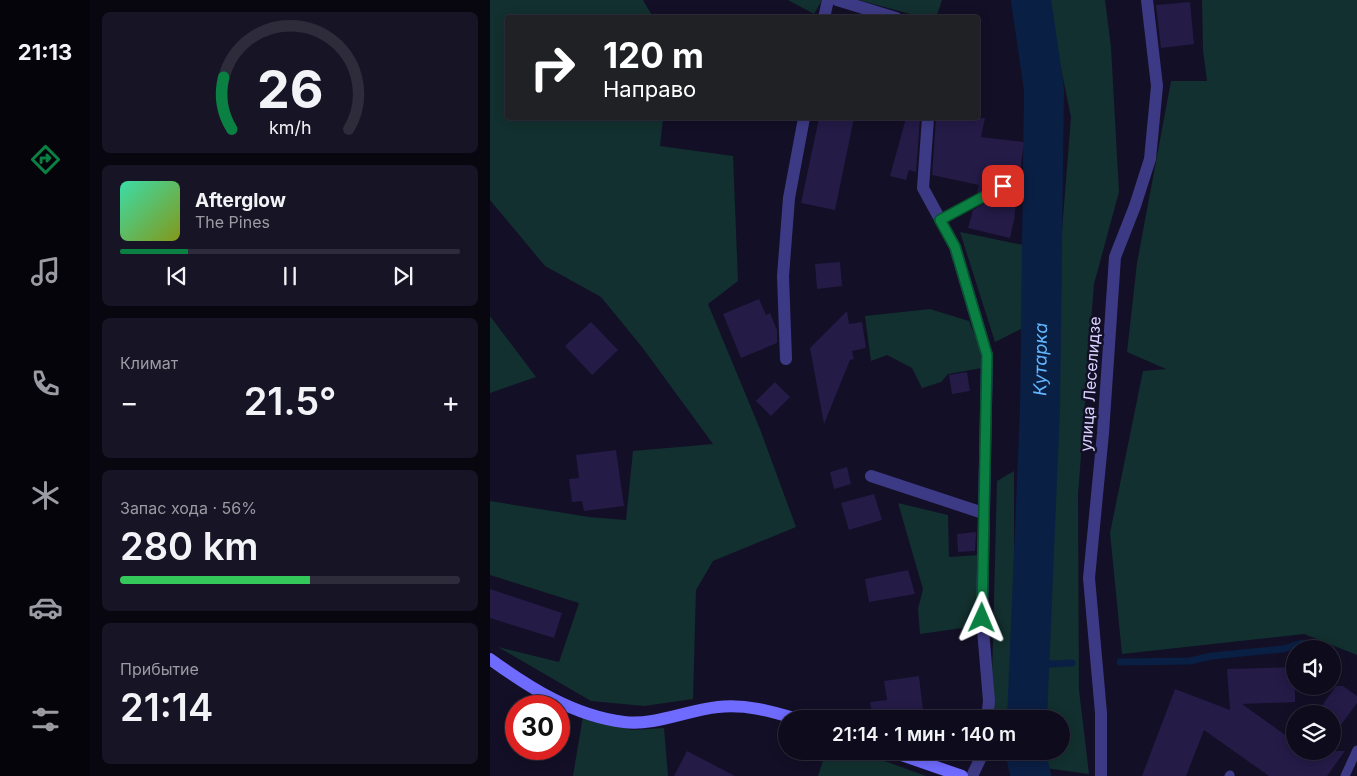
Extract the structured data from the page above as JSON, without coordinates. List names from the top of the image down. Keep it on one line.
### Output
{"streets":{"street":["улица Леселидзе"]},"water":["Кутарка"],"page":{"tabs":"21:13","turn":["120 m","Направо"],"song":["Afterglow","The Pines"],"tile":["Климат",["Запас хода · 56%","280 km"],["Прибытие","21:14"]],"heat":["−","21.5°","+"],"limit":"30","trip":"21:14 · 1 мин · 140 m","gauge":["26","km/h"]}}
